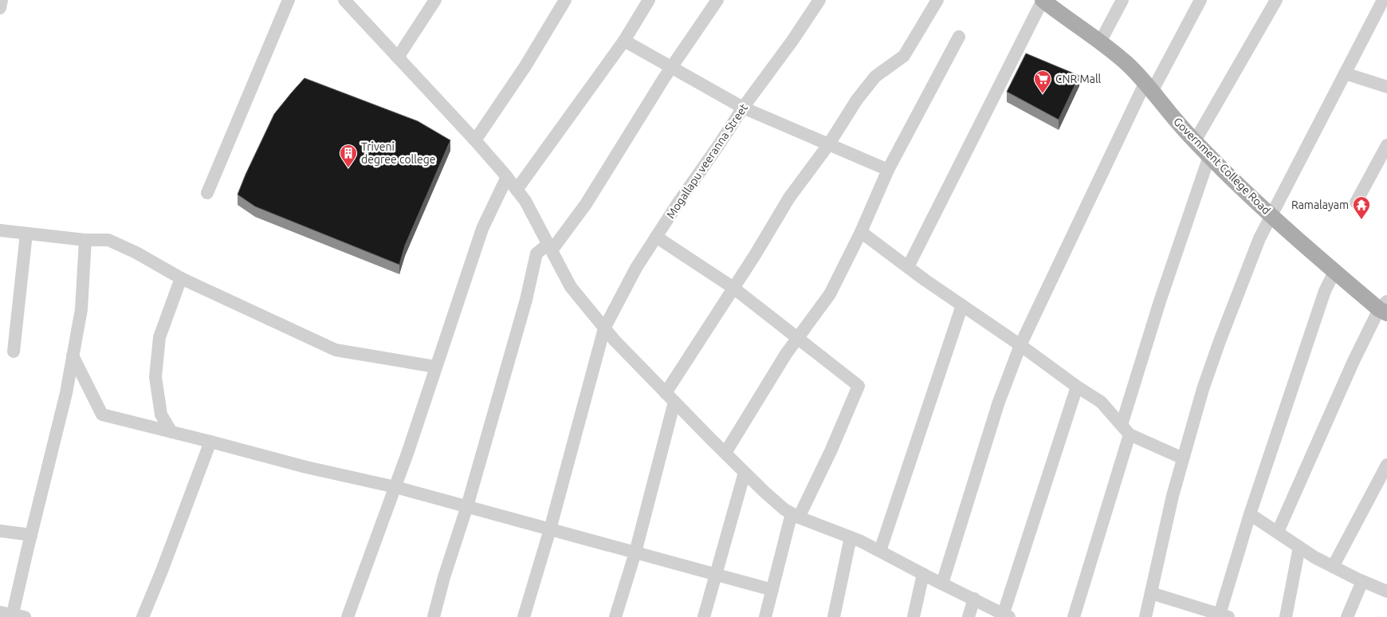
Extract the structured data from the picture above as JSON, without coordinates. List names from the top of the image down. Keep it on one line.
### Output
{"streets":{"main road":["Government College Road"],"street":["Mogallapu veeranna Street"]},"places":{"supermarket":["CNR Mall"],"building":["Triveni degree college"],"temple":["Ramalayam"]}}
